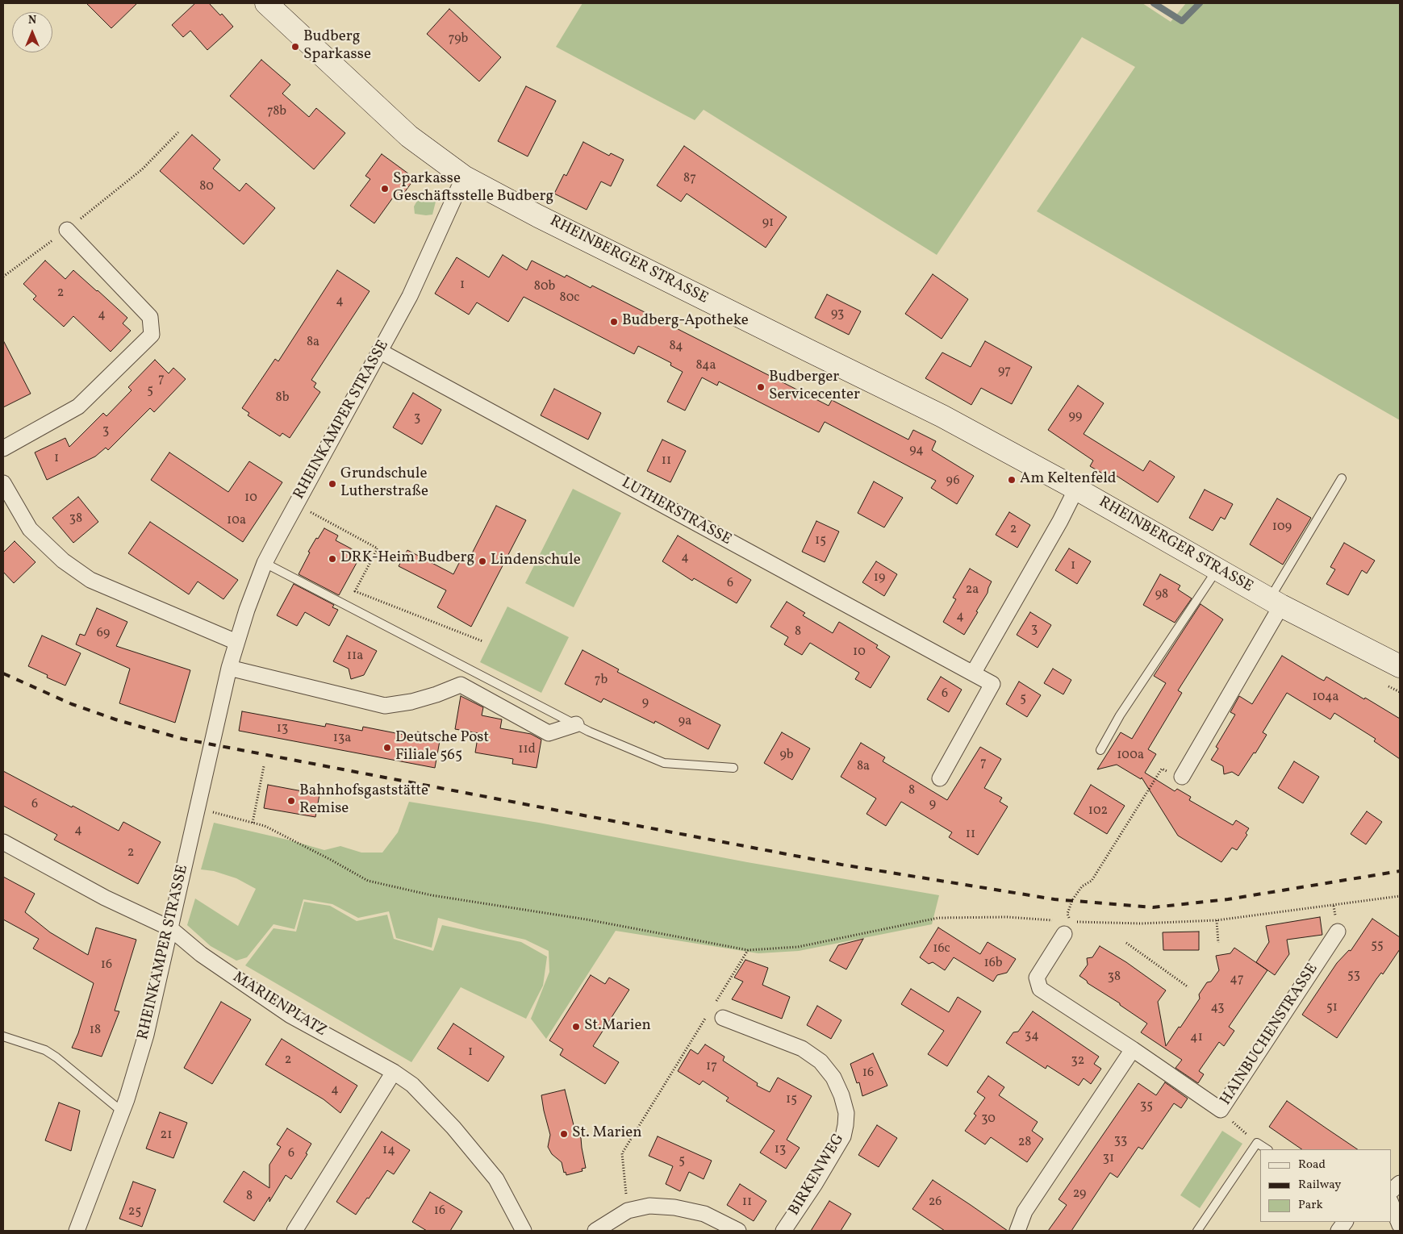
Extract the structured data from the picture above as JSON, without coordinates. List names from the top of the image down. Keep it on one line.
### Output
{"streets":{"main road":["RHEINBERGER STRASSE"],"street":["RHEINKAMPER STRASSE","LUTHERSTRASSE","MARIENPLATZ","HAINBUCHENSTRASSE","BIRKENWEG"]},"crossings":[["RHEINBERGER STRASSE","RHEINKAMPER STRASSE"],["RHEINKAMPER STRASSE","LUTHERSTRASSE"],["RHEINKAMPER STRASSE","MARIENPLATZ"]],"places":["Budberg Sparkasse","Sparkasse Geschäftsstelle Budberg","Budberg-Apotheke","Budberger Servicecenter","Am Keltenfeld","Grundschule Lutherstraße","DRK-Heim Budberg","Lindenschule","Deutsche Post Filiale 565","Bahnhofsgaststätte Remise","St.Marien","St. Marien"],"house_numbers":["79b","78b","87","80","91","1","80b","2","80c","4","93","4","8a","84","84a","97","7","5","8b","99","3","3","94","1","11","96","10","38","10a","109","2","15","4","1","19","6","2a","98","4","3","8","69","10","11a","7b","6","104a","5","9","9a","13","13a","11d","9b","100a","7","8a","8","6","9","102","4","11","2","55","16c","16b","16","53","38","47","43","51","18","34","41","1","2","32","17","16","4","15","35","30","21","33","28","13","14","6","31","5","29","8","11","26","16","25"],"legend":["Road","Railway","Park"],"north":"top"}
